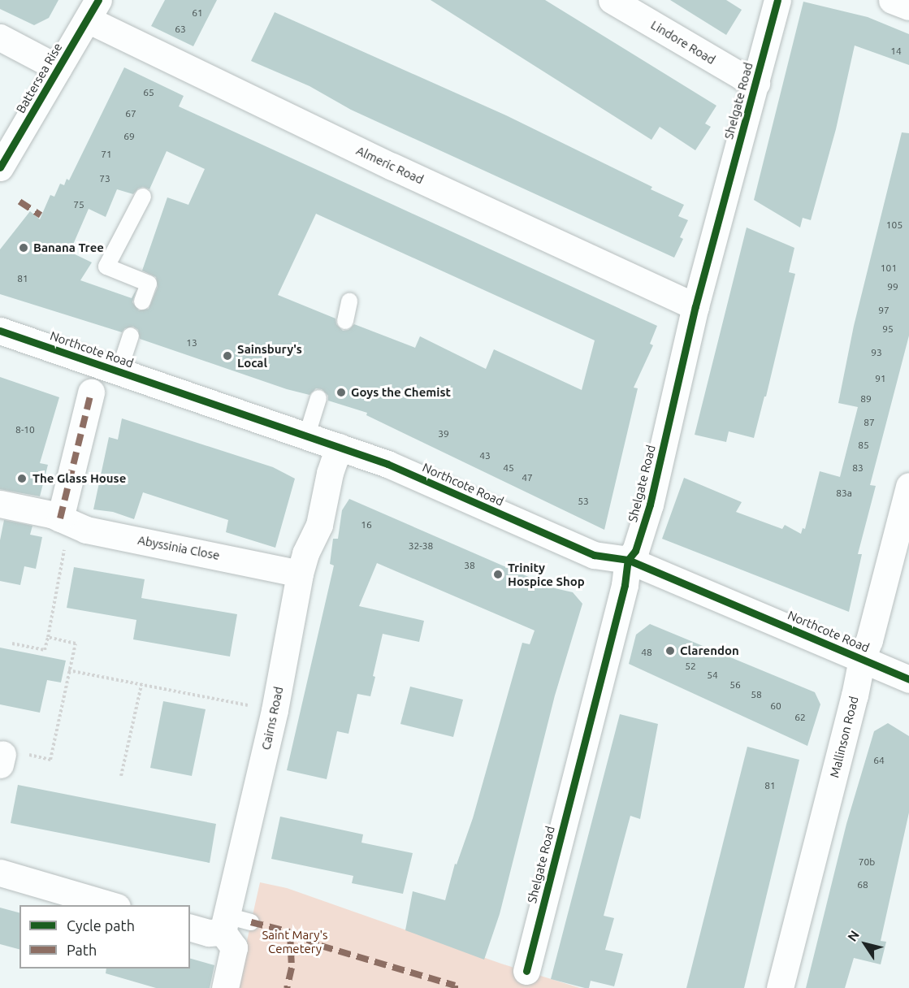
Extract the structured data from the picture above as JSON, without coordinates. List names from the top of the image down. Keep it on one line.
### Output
{"streets":{"main road":["Lindore Road","Battersea Rise","Shelgate Road","Almeric Road","Northcote Road","Abyssinia Close","Cairns Road","Mallinson Road"]},"crossings":[["Lindore Road","Shelgate Road"],["Battersea Rise","Almeric Road"],["Shelgate Road","Almeric Road"],["Shelgate Road","Northcote Road"],["Northcote Road","Cairns Road"],["Northcote Road","Mallinson Road"],["Abyssinia Close","Cairns Road"]],"parks":["Saint Mary's Cemetery"],"places":["Banana Tree","Sainsbury's Local","Goys the Chemist","The Glass House","Trinity Hospice Shop","Clarendon"],"house_numbers":["61","63","14","65","67","69","71","73","75","105","101","81","99","97","95","13","93","91","89","87","8-10","39","85","43","45","83","47","83a","53","16","32-38","38","48","52","54","56","58","60","62","64","81","70b","68"],"legend":["Cycle path","Path"],"north":"top left"}
